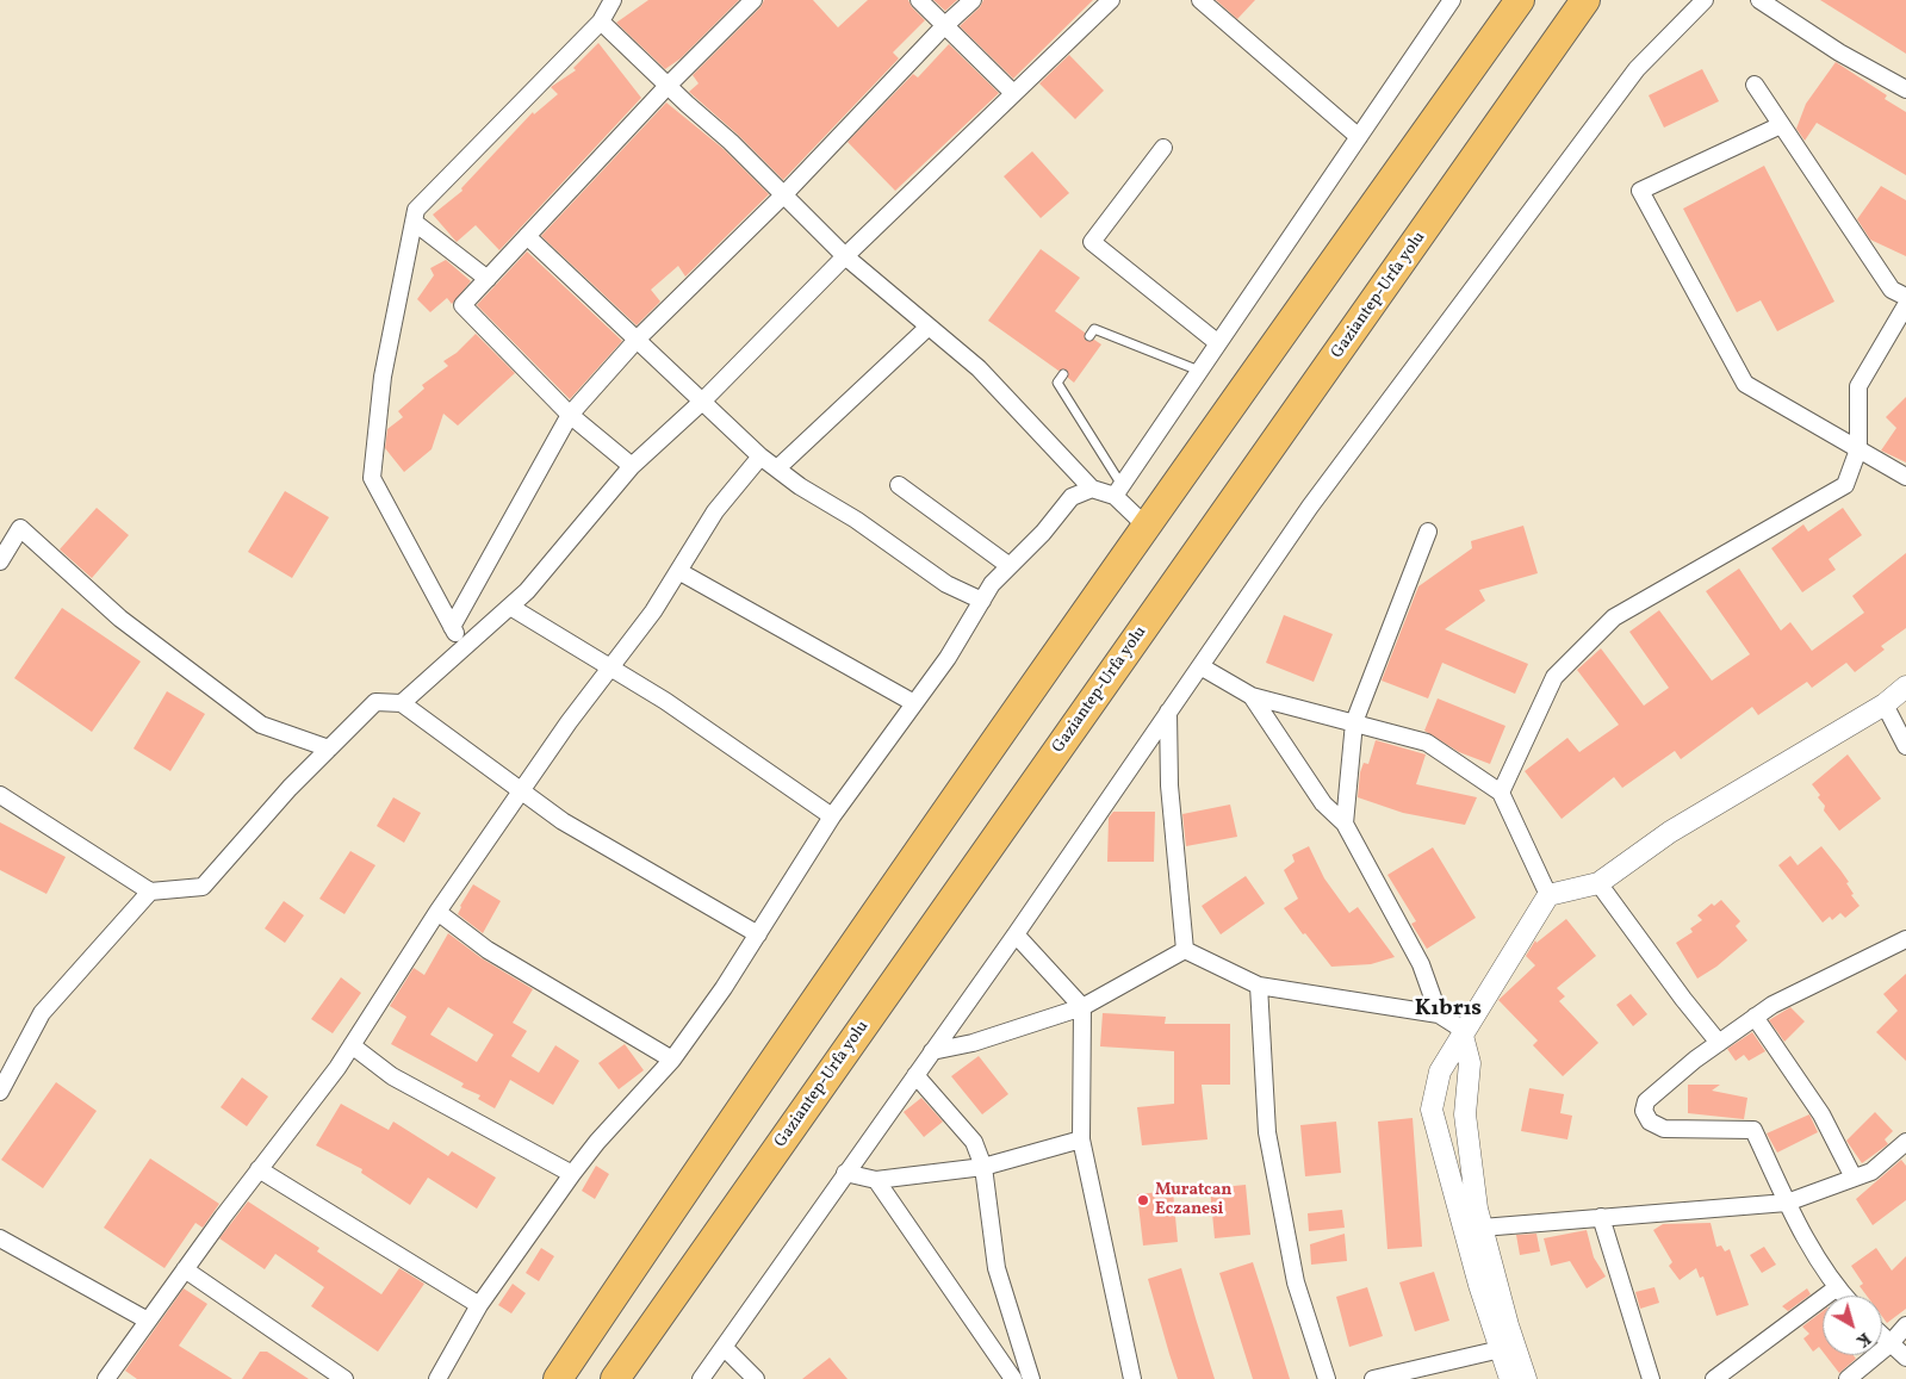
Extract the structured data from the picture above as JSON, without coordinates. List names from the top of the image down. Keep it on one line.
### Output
{"streets":{"highway":["Gaziantep-Urfa yolu"]},"districts":["Kıbrıs"],"places":["Muratcan Eczanesi"],"north":"bottom right"}
